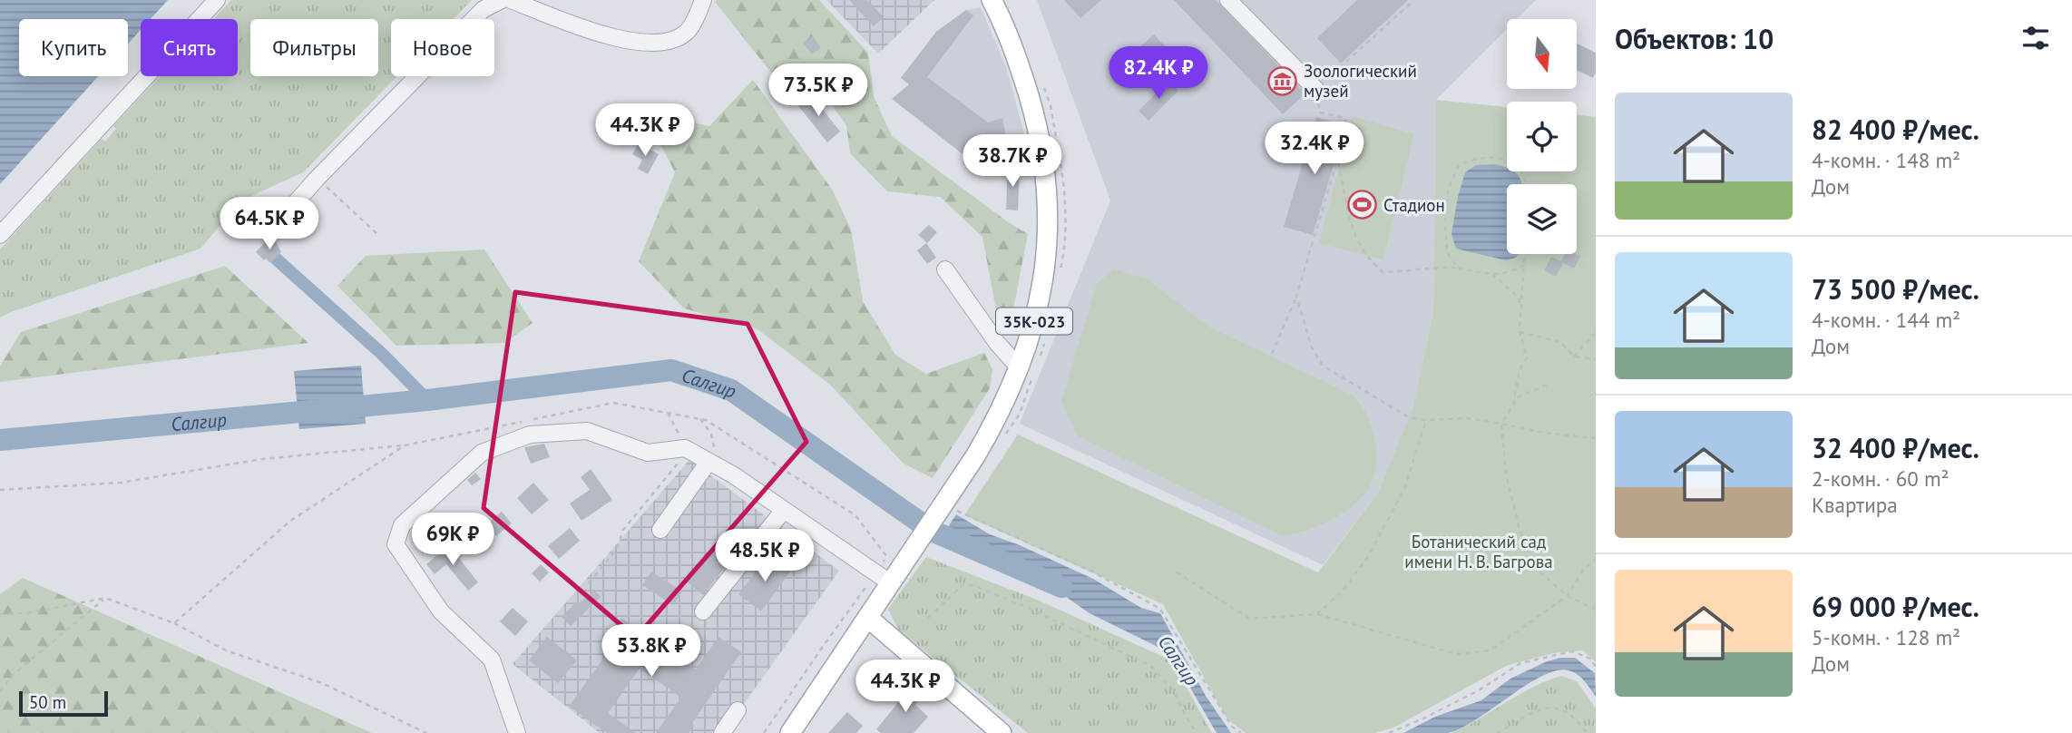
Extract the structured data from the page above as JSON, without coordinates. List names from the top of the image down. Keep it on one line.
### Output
{"streets":{"main road":["35К-023"]},"water":["Салгир"],"parks":["Ботанический сад имени Н. В. Багрова"],"places":{"museum":["Зоологический музей"],"sports":["Стадион"]},"scale_bar":"50 m","north":"bottom","page":{"heading":"Объектов: 10","chip":["Купить","Снять","Фильтры","Новое"],"price":["82.4K ₽","73.5K ₽","44.3K ₽","32.4K ₽","38.7K ₽","64.5K ₽","69K ₽","48.5K ₽","53.8K ₽","44.3K ₽"],"list":[{"name":"82 400 ₽/мес.","note":"4-комн. · 148 m² · Дом"},{"name":"73 500 ₽/мес.","note":"4-комн. · 144 m² · Дом"},{"name":"32 400 ₽/мес.","note":"2-комн. · 60 m² · Квартира"},{"name":"69 000 ₽/мес.","note":"5-комн. · 128 m² · Дом"}],"scale":"50 m"}}
